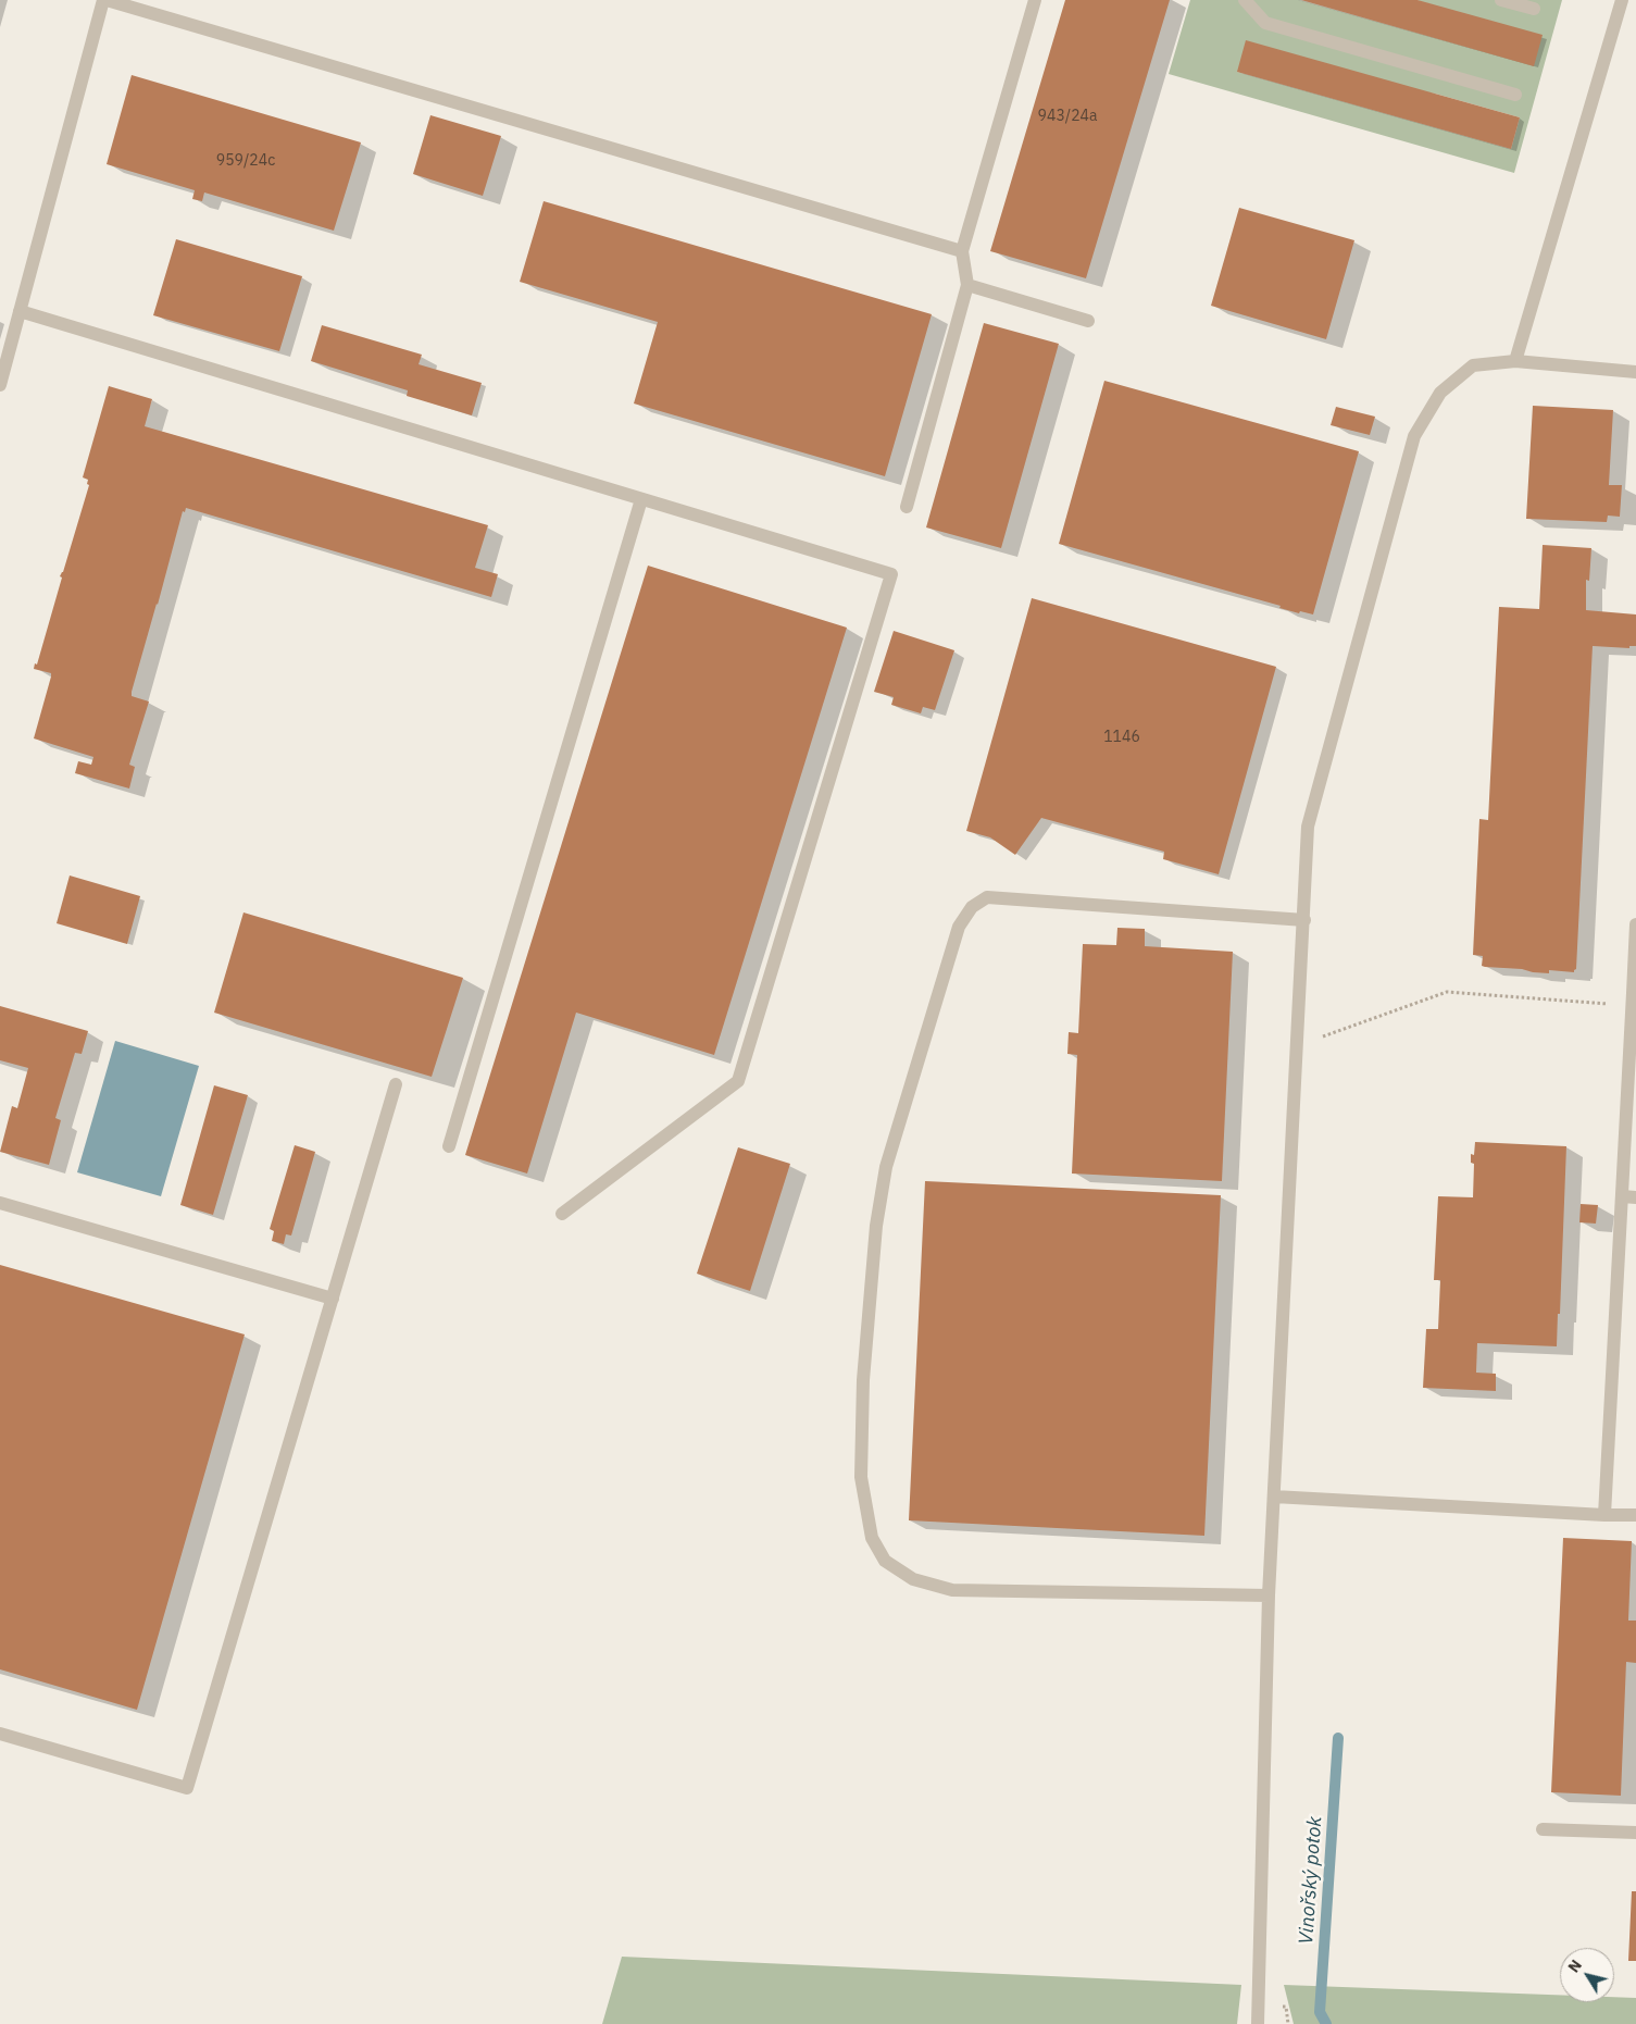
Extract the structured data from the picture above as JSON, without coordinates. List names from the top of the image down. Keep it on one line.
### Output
{"water":["Vinořský potok"],"house_numbers":["943/24a","959/24c","1146"],"north":"top left"}
